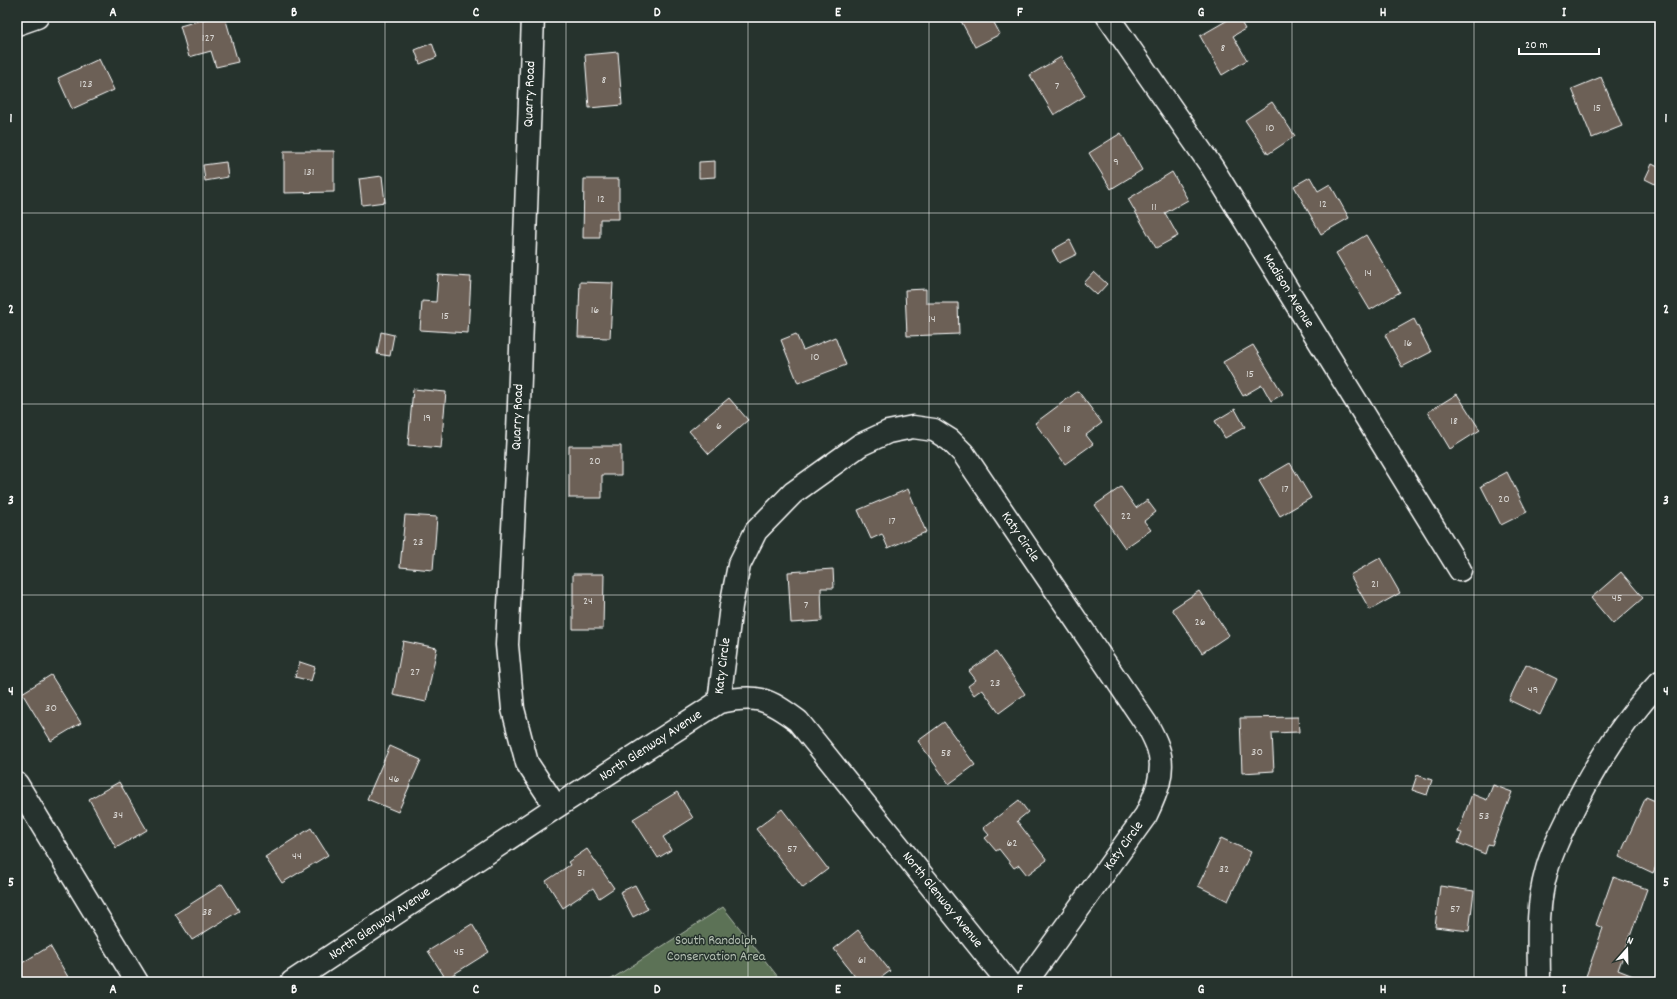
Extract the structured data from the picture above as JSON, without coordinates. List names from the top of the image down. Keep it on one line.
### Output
{"streets":{"street":["Quarry Road","Madison Avenue","Katy Circle","North Glenway Avenue"]},"crossings":[["Quarry Road","North Glenway Avenue"],["Katy Circle","North Glenway Avenue"]],"parks":["South Randolph Conservation Area"],"house_numbers":["127","8","8","123","7","15","10","9","131","12","12","11","14","16","15","14","16","10","15","19","18","6","18","20","17","20","22","17","23","21","45","24","7","26","27","23","49","30","30","58","46","34","53","62","57","44","32","51","57","38","45","61"],"scale_bar":"20 m","north":"top","grid":{"columns":["A","B","C","D","E","F","G","H","I"],"rows":["1","2","3","4","5"]}}
